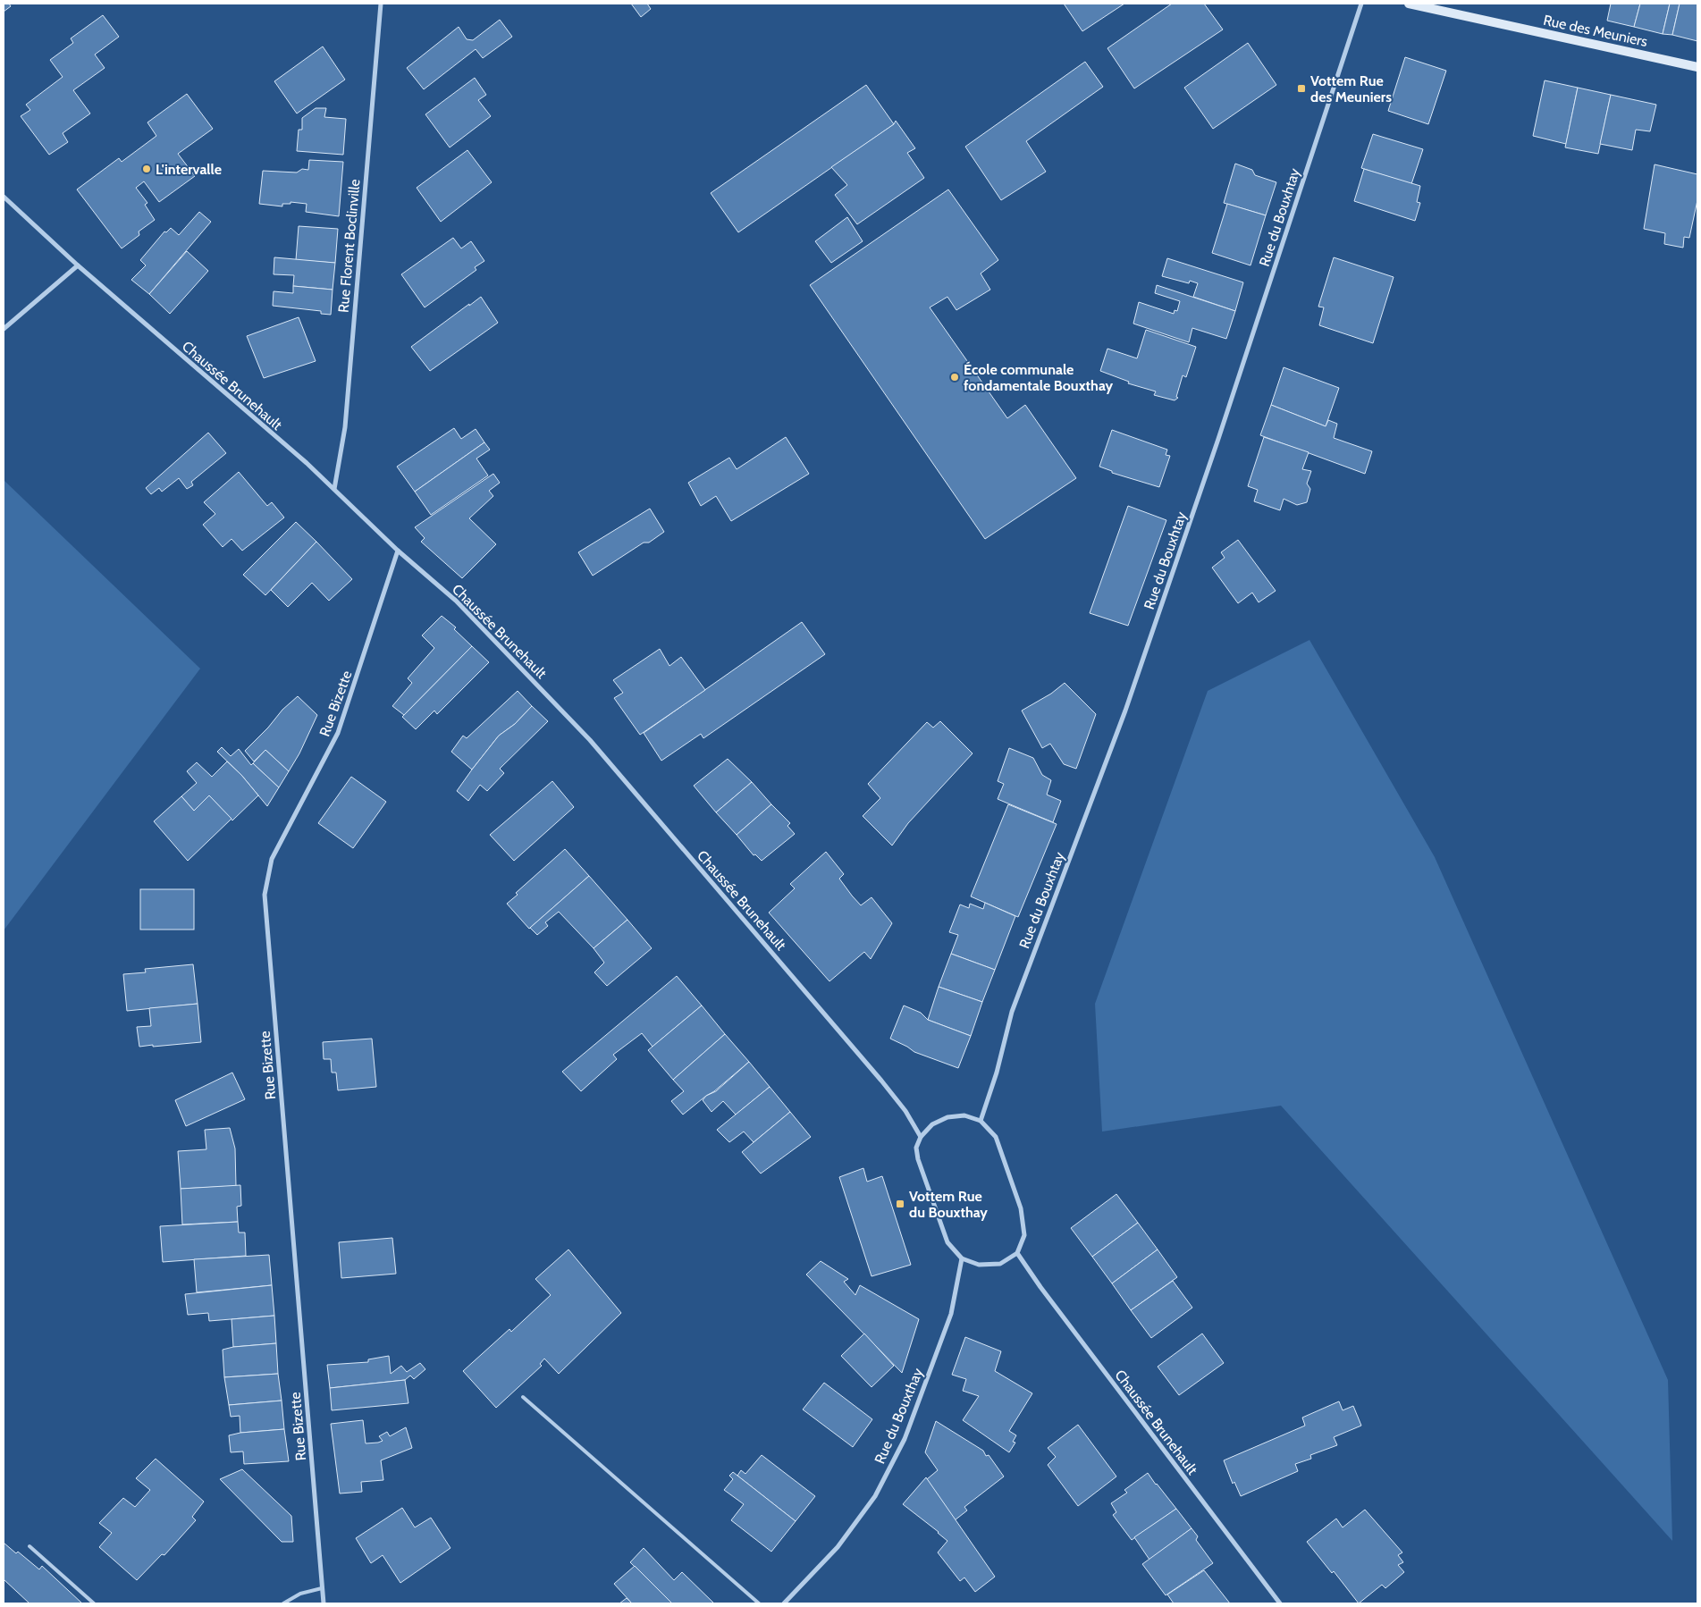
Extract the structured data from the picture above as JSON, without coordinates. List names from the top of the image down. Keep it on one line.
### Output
{"streets":{"street":["Rue des Meuniers","Rue du Bouxhtay","Rue Florent Boclinville","Chaussée Brunehault","Rue Bizette","Rue du Bouxthay"]},"crossings":[["Rue Florent Boclinville","Chaussée Brunehault"],["Chaussée Brunehault","Rue Bizette"]],"places":{"transit":["Vottem Rue des Meuniers","Vottem Rue du Bouxthay"],"other":["L'intervalle","École communale fondamentale Bouxthay"]}}
